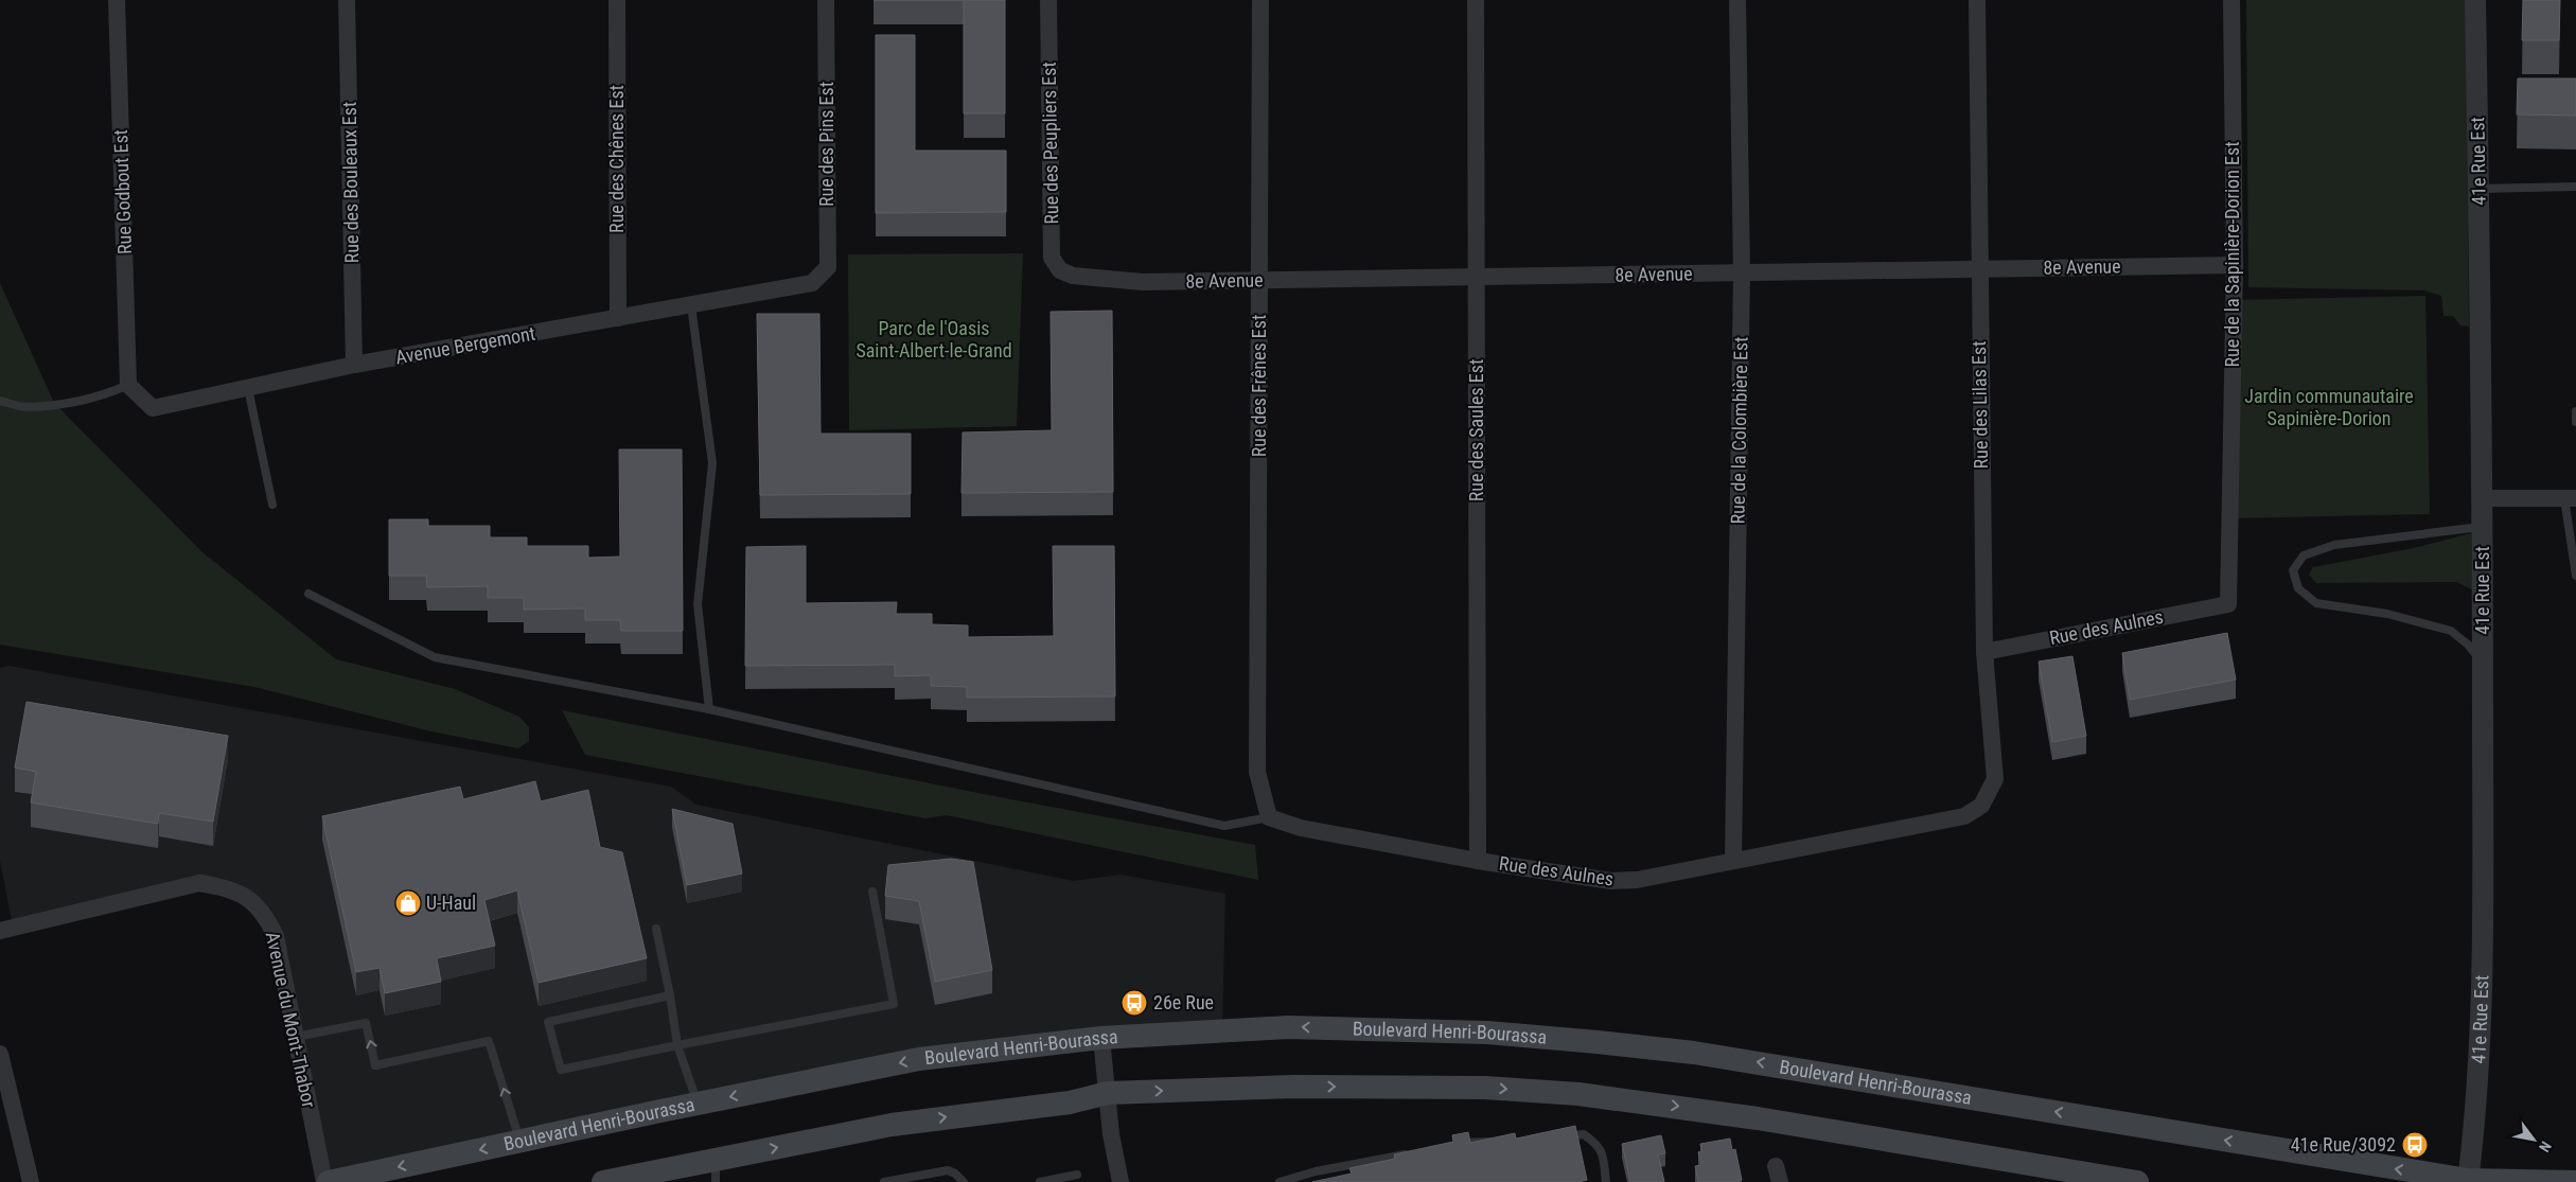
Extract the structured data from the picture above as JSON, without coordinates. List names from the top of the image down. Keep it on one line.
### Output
{"streets":{"main road":["Boulevard Henri-Bourassa"],"street":["Rue des Peupliers Est","Rue des Pins Est","Rue des Chênes Est","41e Rue Est","Rue des Bouleaux Est","Rue Godbout Est","Rue de la Sapinière-Dorion Est","8e Avenue","Avenue Bergemont","Rue des Frênes Est","Rue des Lilas Est","Rue des Saules Est","Rue de la Colombière Est","Rue des Aulnes","Avenue du Mont-Thabor"]},"crossings":[["Rue des Peupliers Est","8e Avenue"],["Rue des Pins Est","Avenue Bergemont"],["Rue des Chênes Est","Avenue Bergemont"],["41e Rue Est","Boulevard Henri-Bourassa"],["Rue des Bouleaux Est","Avenue Bergemont"],["Rue Godbout Est","Avenue Bergemont"],["Rue de la Sapinière-Dorion Est","8e Avenue"],["Rue de la Sapinière-Dorion Est","Rue des Aulnes"],["8e Avenue","Rue des Frênes Est"],["8e Avenue","Rue des Lilas Est"],["8e Avenue","Rue des Saules Est"],["8e Avenue","Rue de la Colombière Est"],["Rue des Frênes Est","Rue des Aulnes"],["Rue des Lilas Est","Rue des Aulnes"],["Rue des Saules Est","Rue des Aulnes"],["Rue de la Colombière Est","Rue des Aulnes"]],"parks":["Parc de l'Oasis Saint-Albert-le-Grand","Jardin communautaire Sapinière-Dorion"],"places":{"shop":["U-Haul"],"bus stop":["26e Rue","41e Rue/3092"]},"north":"bottom right"}
